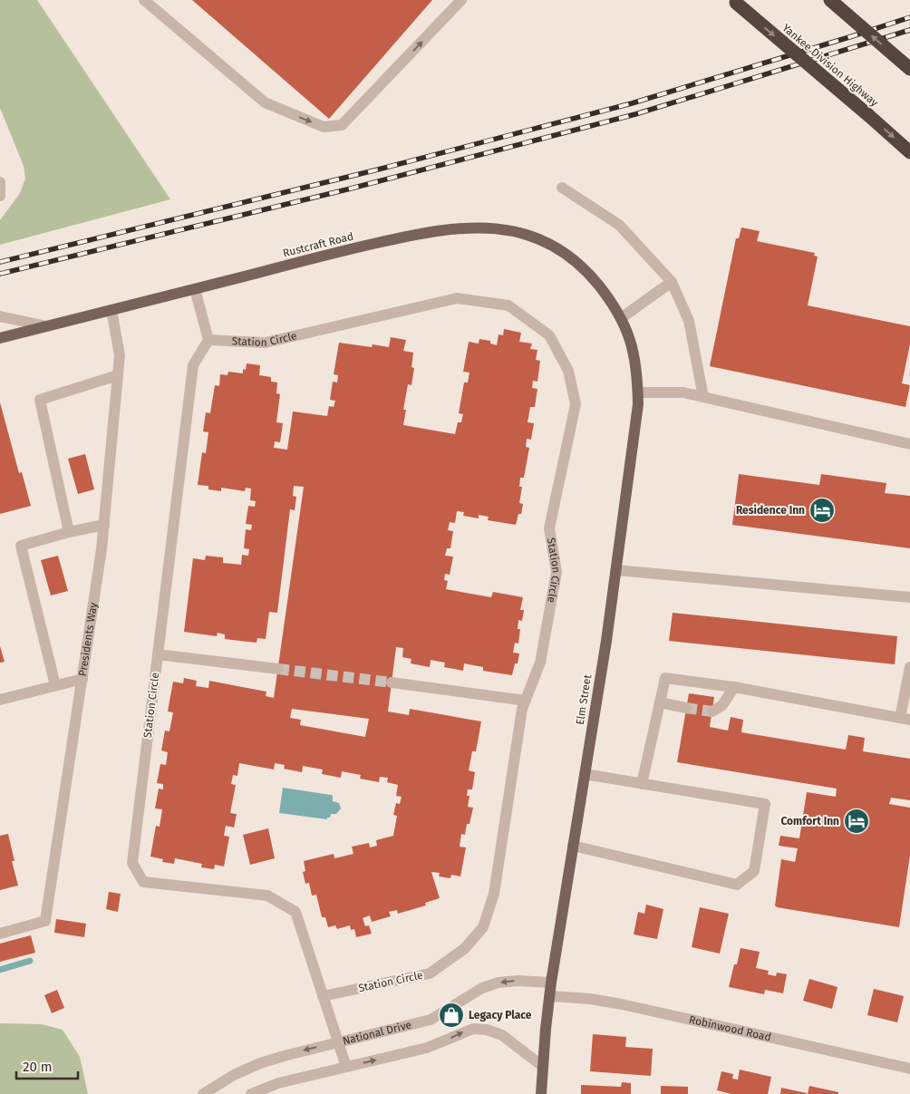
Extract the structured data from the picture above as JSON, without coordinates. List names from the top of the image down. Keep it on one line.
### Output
{"streets":{"highway":["Yankee Division Highway"],"main road":["Rustcraft Road","Elm Street"],"street":["Station Circle","Presidents Way","Robinwood Road","National Drive"]},"crossings":[["Rustcraft Road","Presidents Way"],["Rustcraft Road","Elm Street"],["Station Circle","National Drive"],["Elm Street","Robinwood Road"],["Elm Street","National Drive"]],"one_way":["National Drive"],"places":{"hotel":["Residence Inn","Comfort Inn"],"shop":["Legacy Place"]},"scale_bar":"20 m"}
